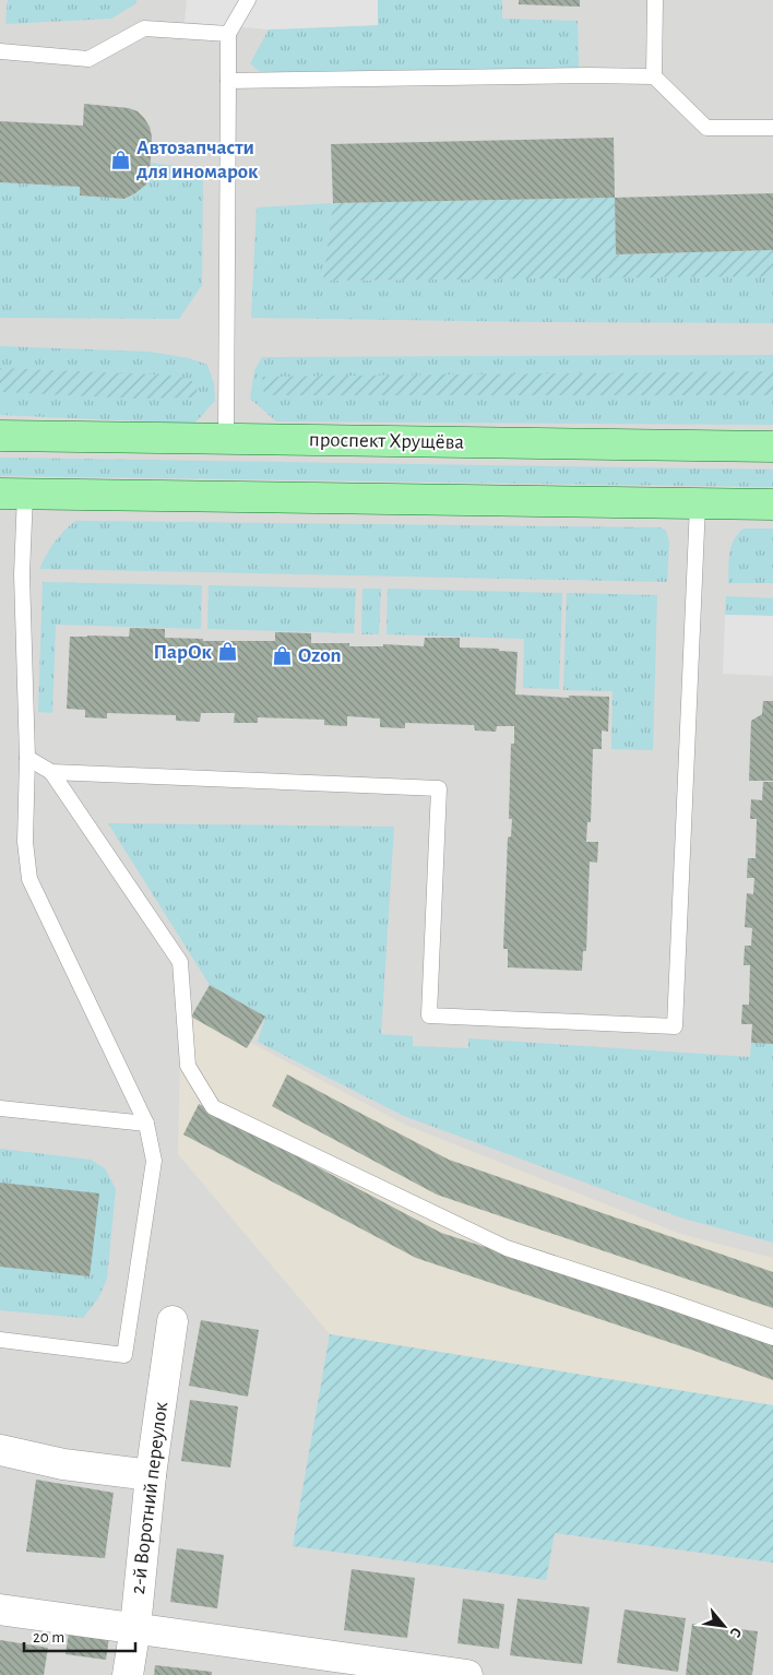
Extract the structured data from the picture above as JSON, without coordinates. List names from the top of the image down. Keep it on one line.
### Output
{"streets":{"main road":["проспект Хрущёва"],"street":["2-й Воротний переулок"]},"places":{"shop":["Автозапчасти для иномарок","ПарОк","Ozon"]},"scale_bar":"20 m","north":"bottom right"}
